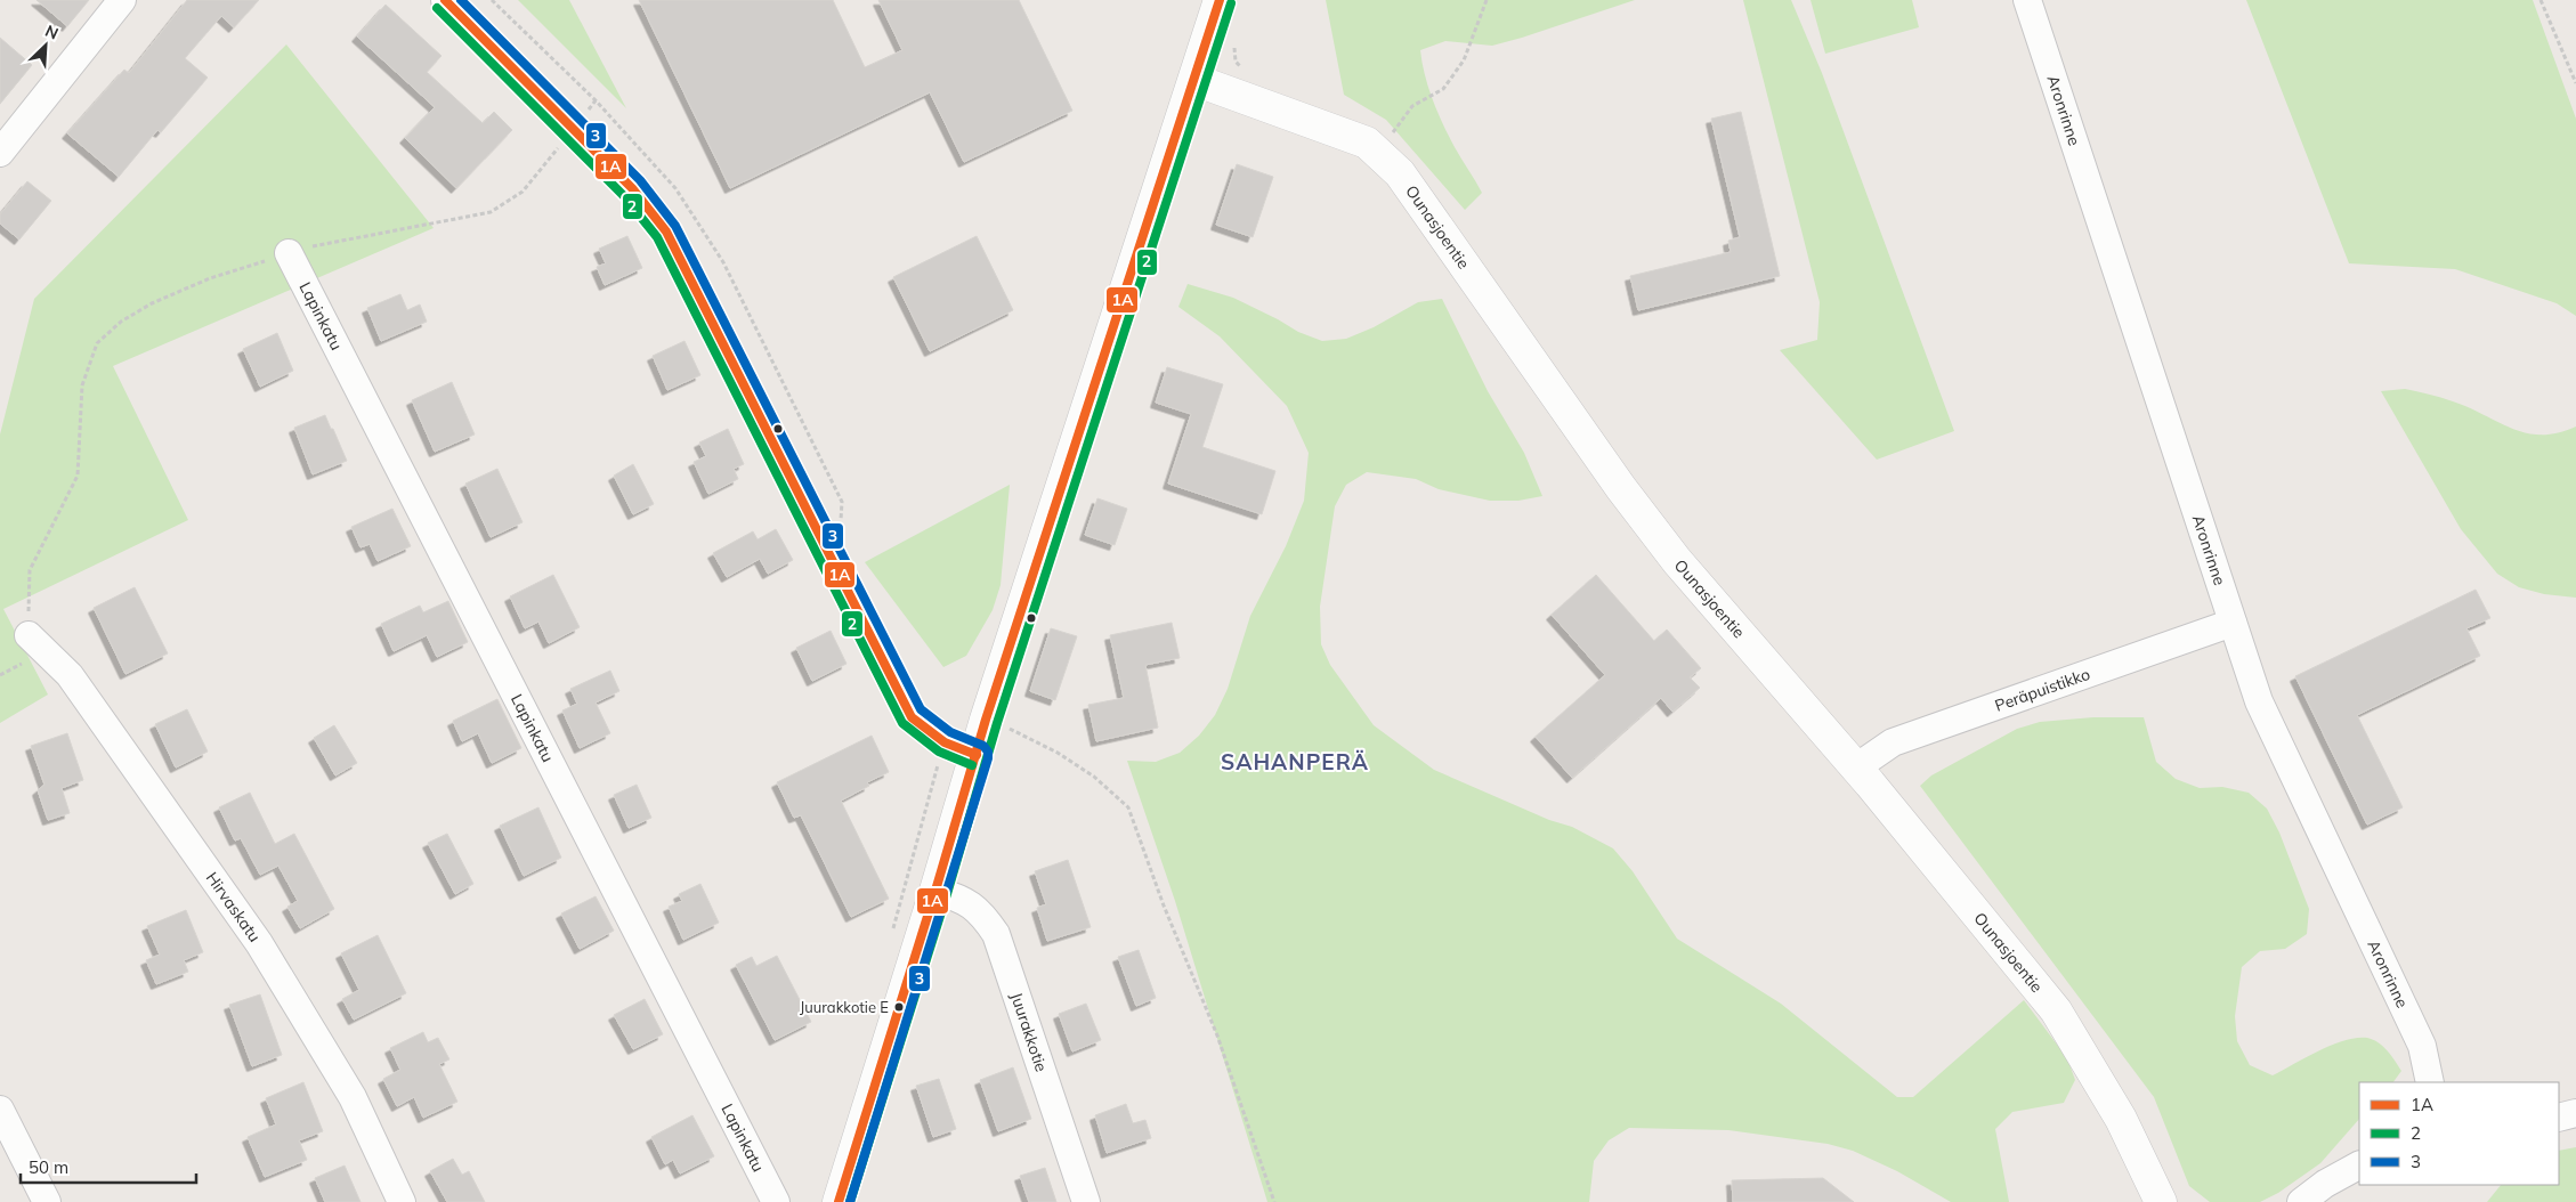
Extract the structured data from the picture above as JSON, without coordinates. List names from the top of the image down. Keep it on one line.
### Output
{"streets":{"street":["Aronrinne","Ounasjoentie","Lapinkatu","Peräpuistikko","Hirvaskatu","Juurakkotie"]},"crossings":[["Aronrinne","Peräpuistikko"],["Ounasjoentie","Peräpuistikko"]],"districts":["SAHANPERÄ"],"places":["Juurakkotie E"],"lines":["transit line 1A","transit line 3","transit line 2"],"legend":["1A","2","3"],"scale_bar":"50 m","north":"top right"}
